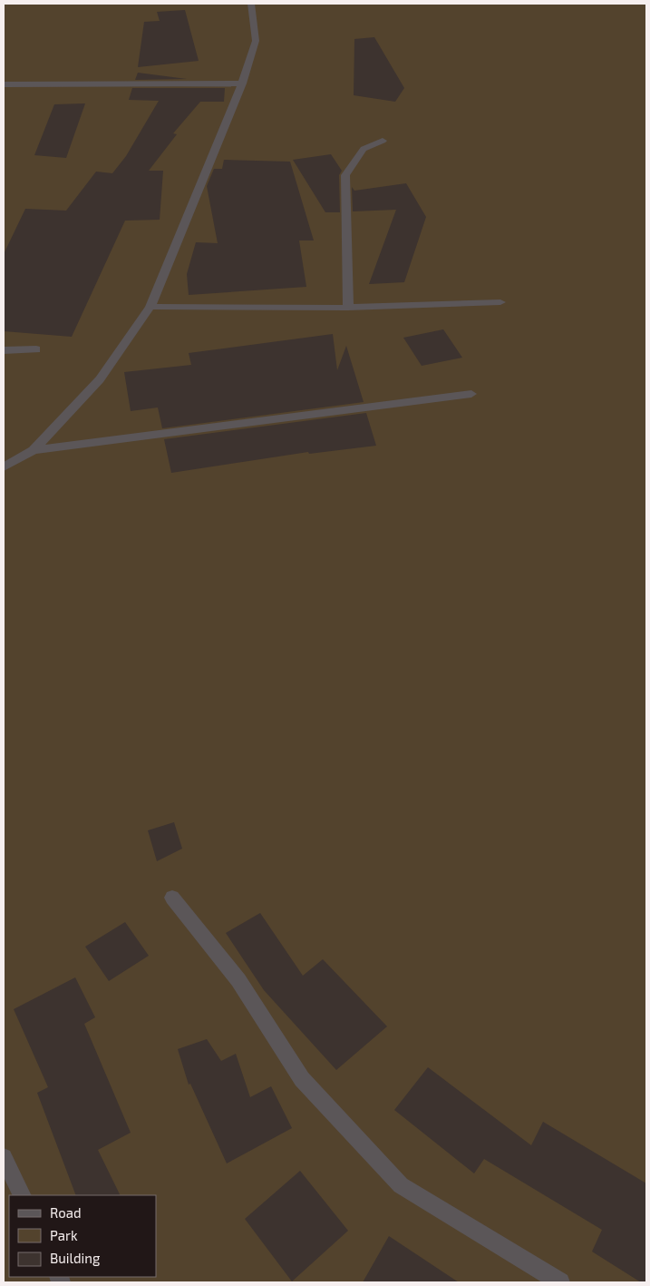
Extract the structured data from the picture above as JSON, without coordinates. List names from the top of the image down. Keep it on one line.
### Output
{"legend":["Road","Park","Building"]}
